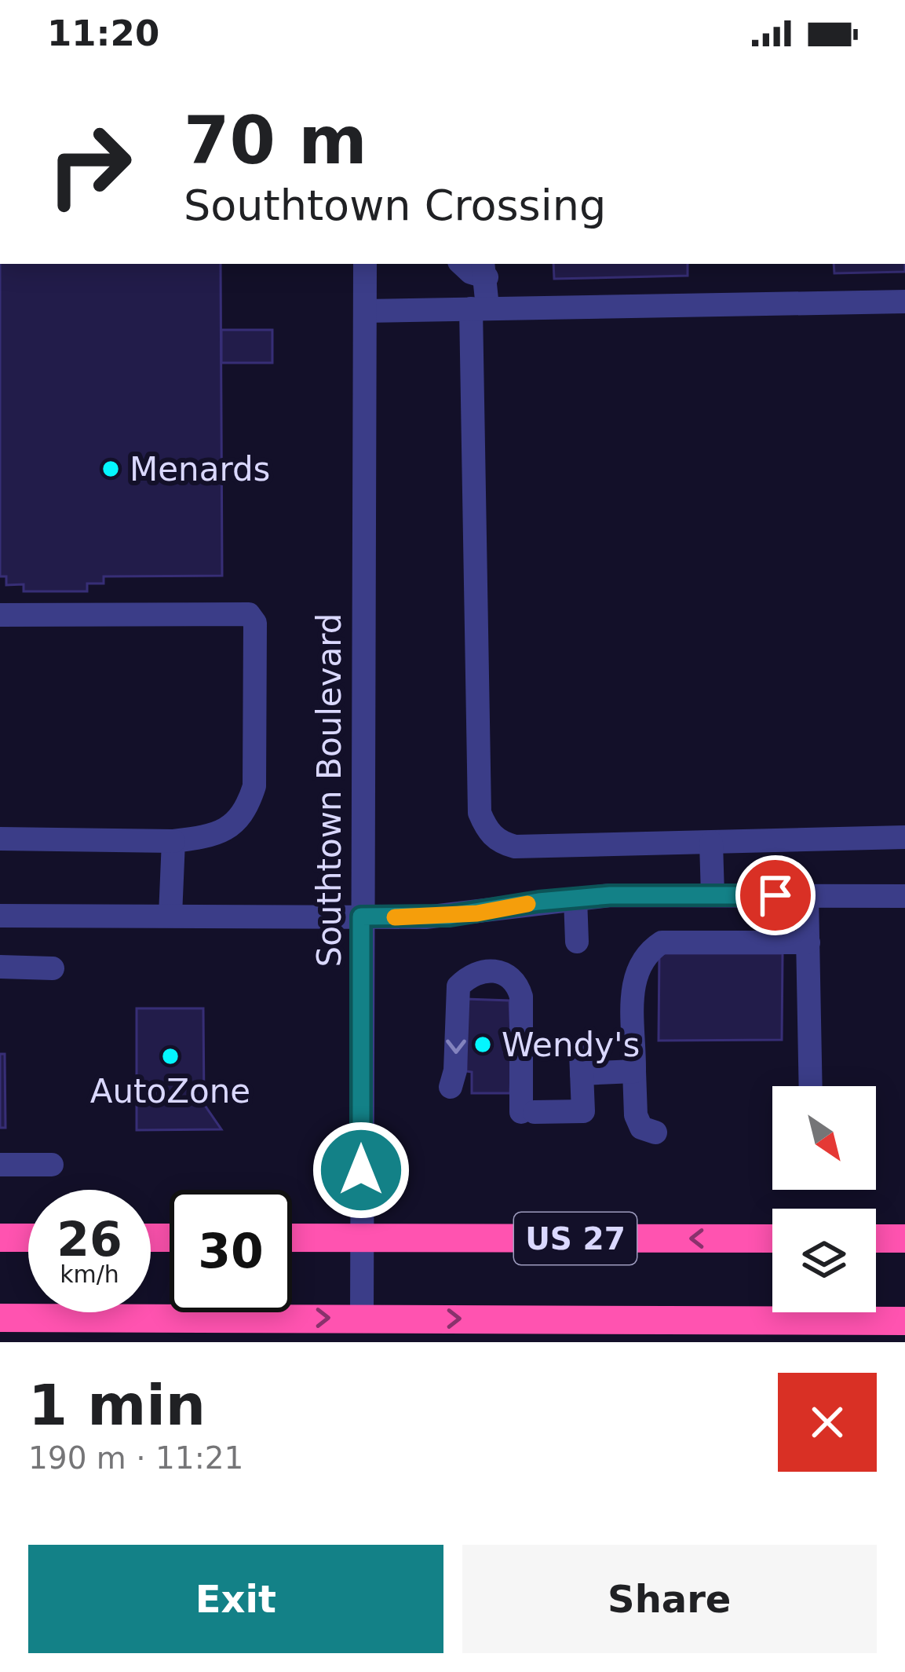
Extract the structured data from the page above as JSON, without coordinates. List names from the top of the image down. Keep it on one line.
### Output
{"streets":{"highway":["US 27"],"street":["Southtown Boulevard"]},"crossings":[["Southtown Boulevard","US 27"]],"places":["Menards","Wendy's","AutoZone"],"north":"bottom right","page":{"status":"11:20","turn":["70 m","Southtown Crossing"],"speed":"26 km/h","limit":"30","heading":["1 min","190 m · 11:21"],"buttons":["Exit","Share"]}}
